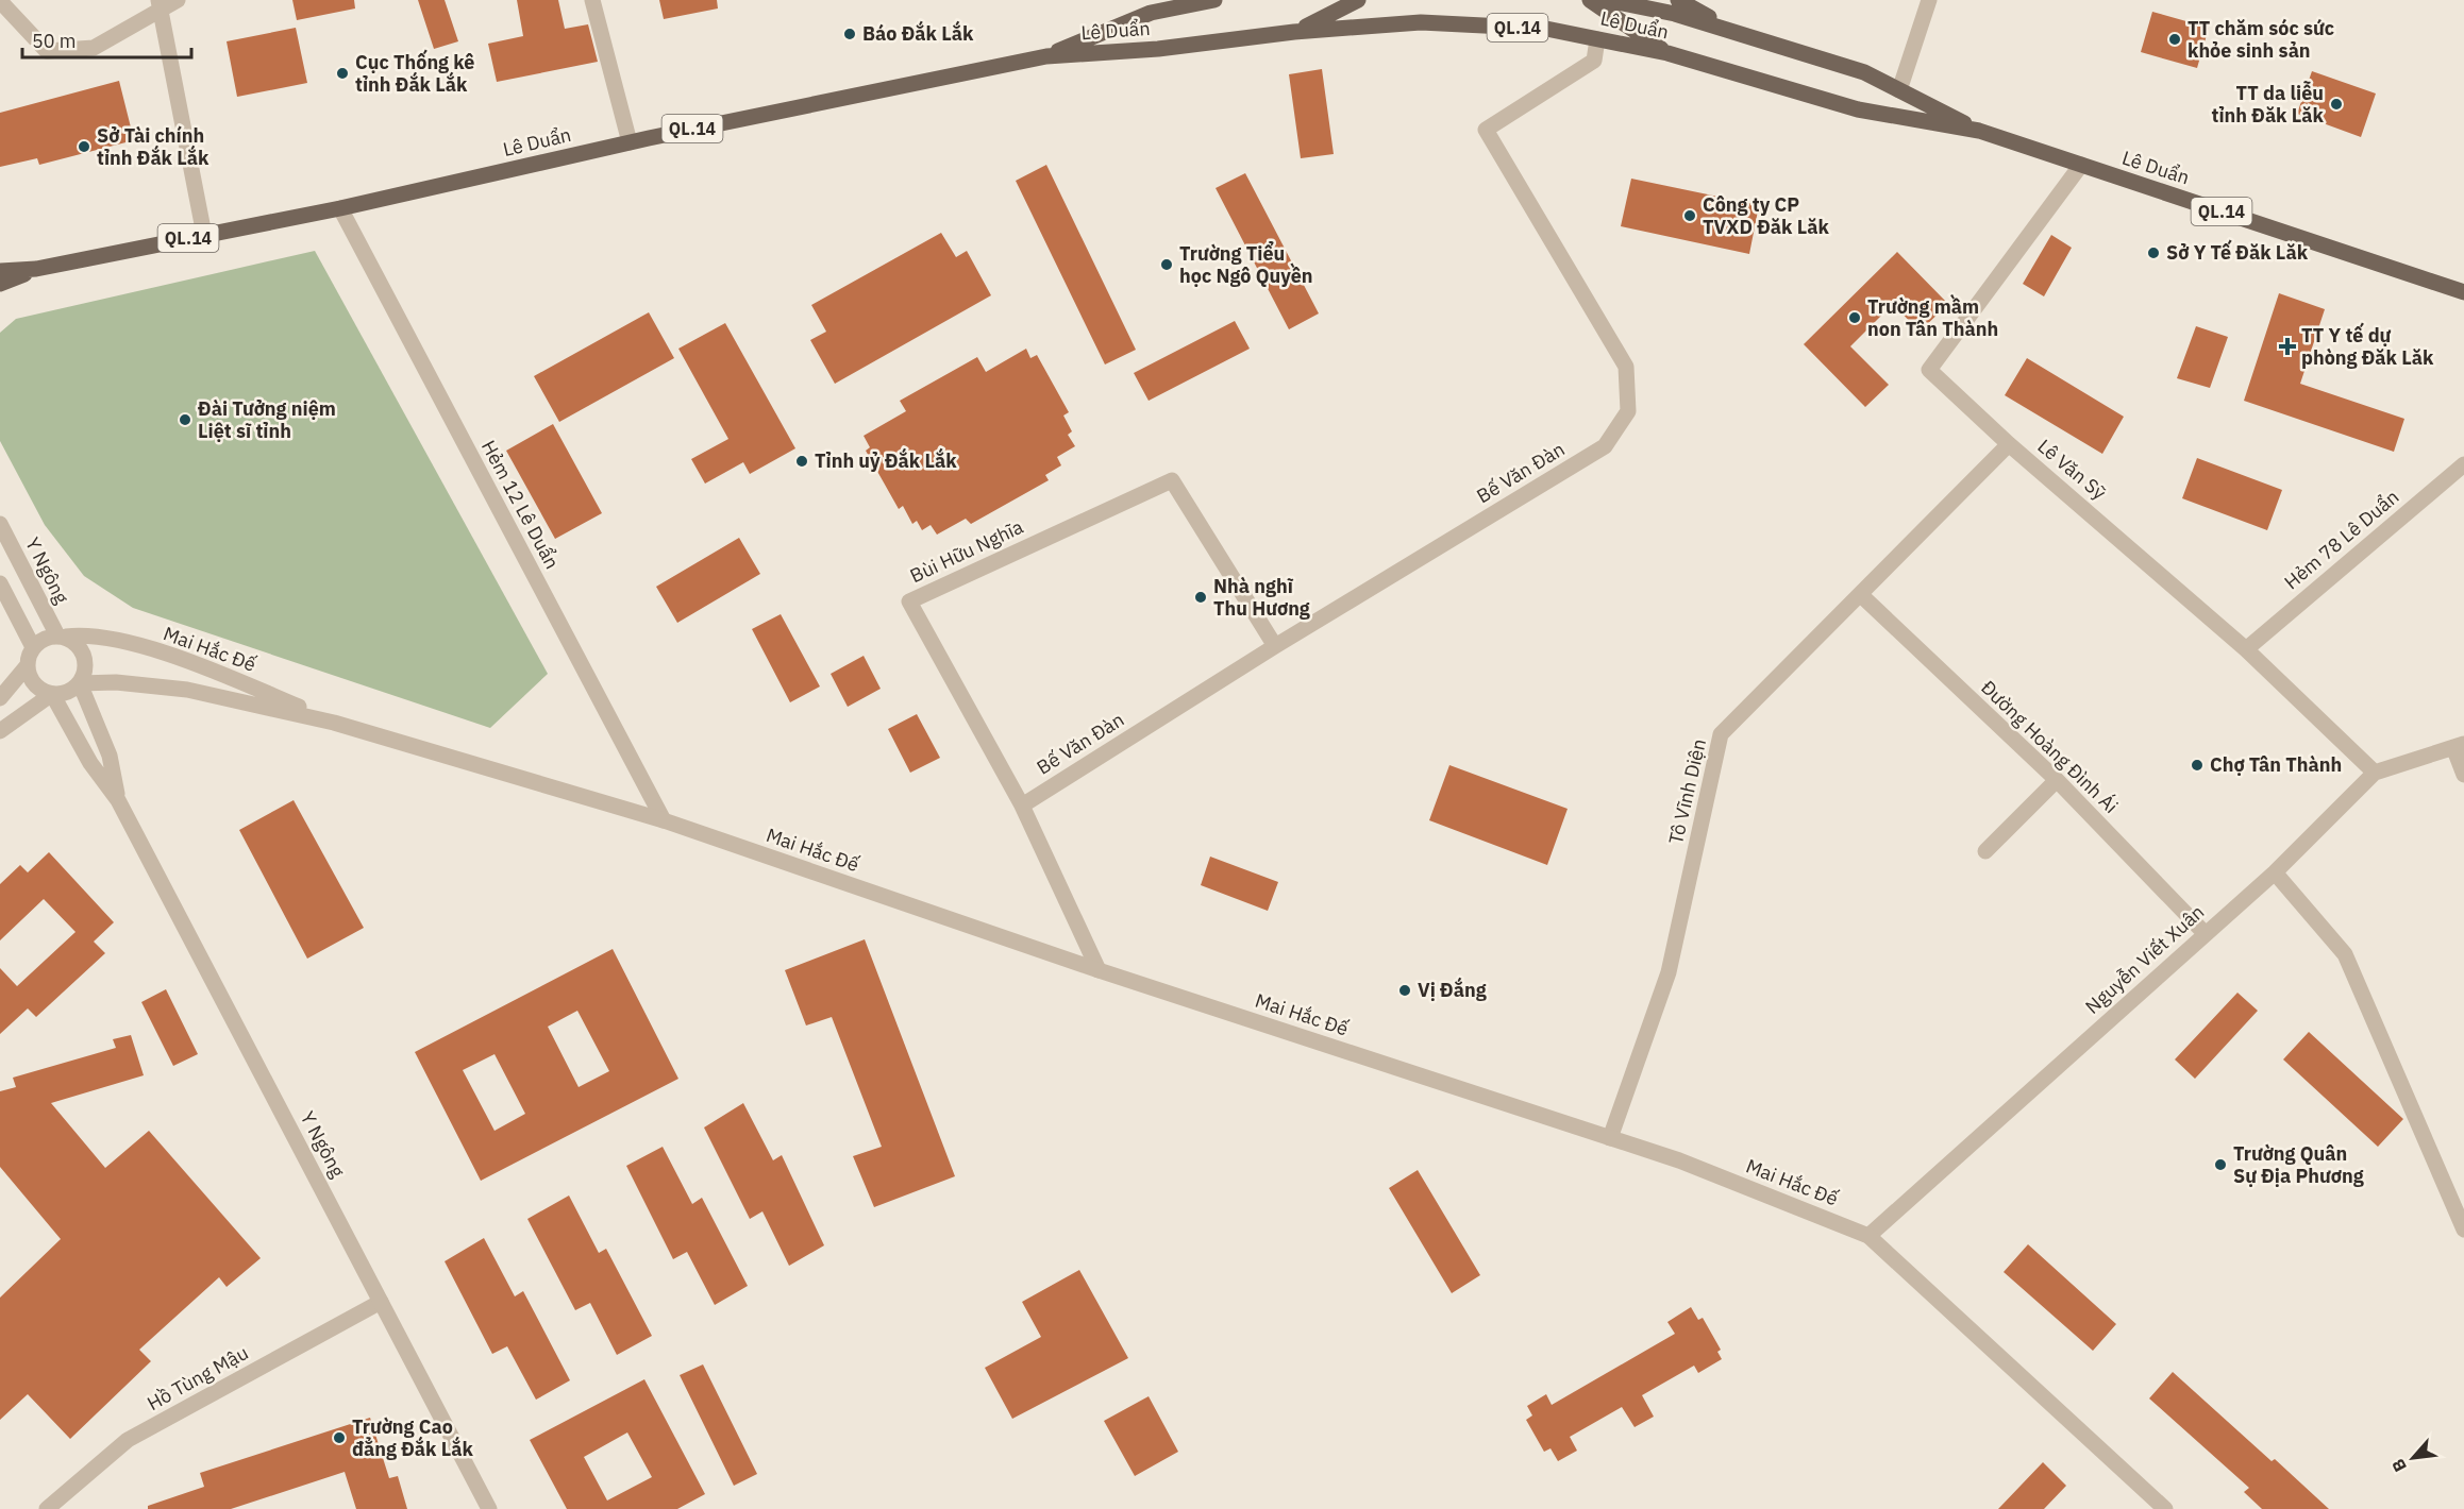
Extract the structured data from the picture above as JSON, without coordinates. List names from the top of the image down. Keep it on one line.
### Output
{"streets":{"main road":["Lê Duẩn","QL.14"],"street":["Lê Văn Sỹ","Bế Văn Đàn","Hẻm 12 Lê Duẩn","Hẻm 78 Lê Duẩn","Bùi Hữu Nghĩa","Y Ngông","Mai Hắc Đế","Đường Hoàng Đình Ái","Tô Vĩnh Diện","Nguyễn Viết Xuân","Hồ Tùng Mậu"]},"crossings":[["Lê Duẩn","Lê Văn Sỹ"],["Lê Duẩn","Bế Văn Đàn"],["Lê Duẩn","Hẻm 12 Lê Duẩn"],["Lê Văn Sỹ","Hẻm 78 Lê Duẩn"],["Lê Văn Sỹ","Tô Vĩnh Diện"],["Lê Văn Sỹ","Nguyễn Viết Xuân"],["Bế Văn Đàn","Bùi Hữu Nghĩa"],["Hẻm 12 Lê Duẩn","Mai Hắc Đế"],["Bùi Hữu Nghĩa","Mai Hắc Đế"],["Y Ngông","Mai Hắc Đế"],["Y Ngông","Hồ Tùng Mậu"],["Mai Hắc Đế","Tô Vĩnh Diện"],["Mai Hắc Đế","Nguyễn Viết Xuân"],["Đường Hoàng Đình Ái","Tô Vĩnh Diện"],["Đường Hoàng Đình Ái","Nguyễn Viết Xuân"]],"places":{"other":["Báo Đắk Lắk","TT chăm sóc sức khỏe sinh sản","Cục Thống kê tỉnh Đắk Lắk","TT da liễu tỉnh Đăk Lăk","Sở Tài chính tỉnh Đắk Lắk","Công ty CP TVXD Đăk Lăk","Sở Y Tế Đăk Lăk","Trường Tiểu học Ngô Quyền","Trường mầm non Tân Thành","Đài Tưởng niệm Liệt sĩ tỉnh","Tỉnh uỷ Đắk Lắk","Nhà nghĩ Thu Hương","Chợ Tân Thành","Vị Đắng","Trường Quân Sự Địa Phương","Trường Cao đẳng Đắk Lắk"],"health":["TT Y tế dự phòng Đăk Lăk"]},"scale_bar":"50 m","north":"bottom left"}
